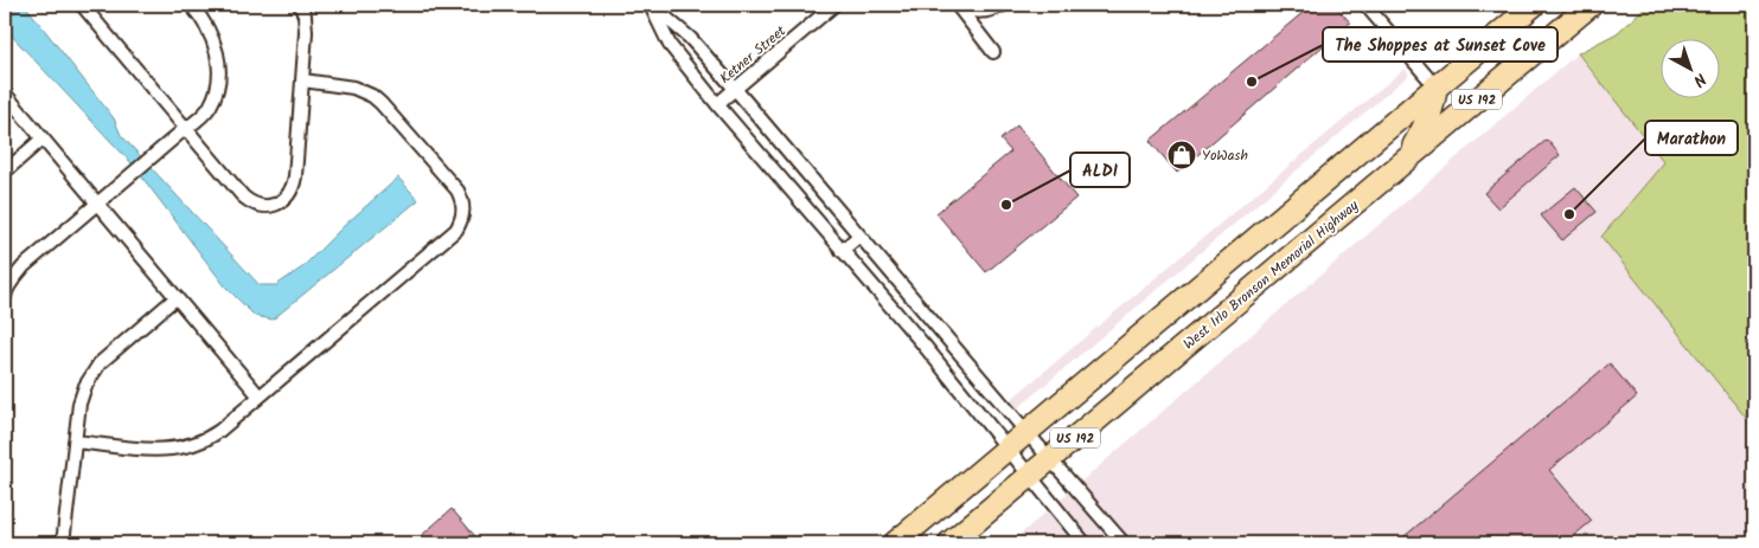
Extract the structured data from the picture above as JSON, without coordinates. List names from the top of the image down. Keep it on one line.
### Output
{"streets":{"highway":["US 192","West Irlo Bronson Memorial Highway"],"street":["Ketner Street"]},"places":{"other":["The Shoppes at Sunset Cove","ALDI","Marathon"],"shop":["YoWash"]},"north":"bottom right"}
